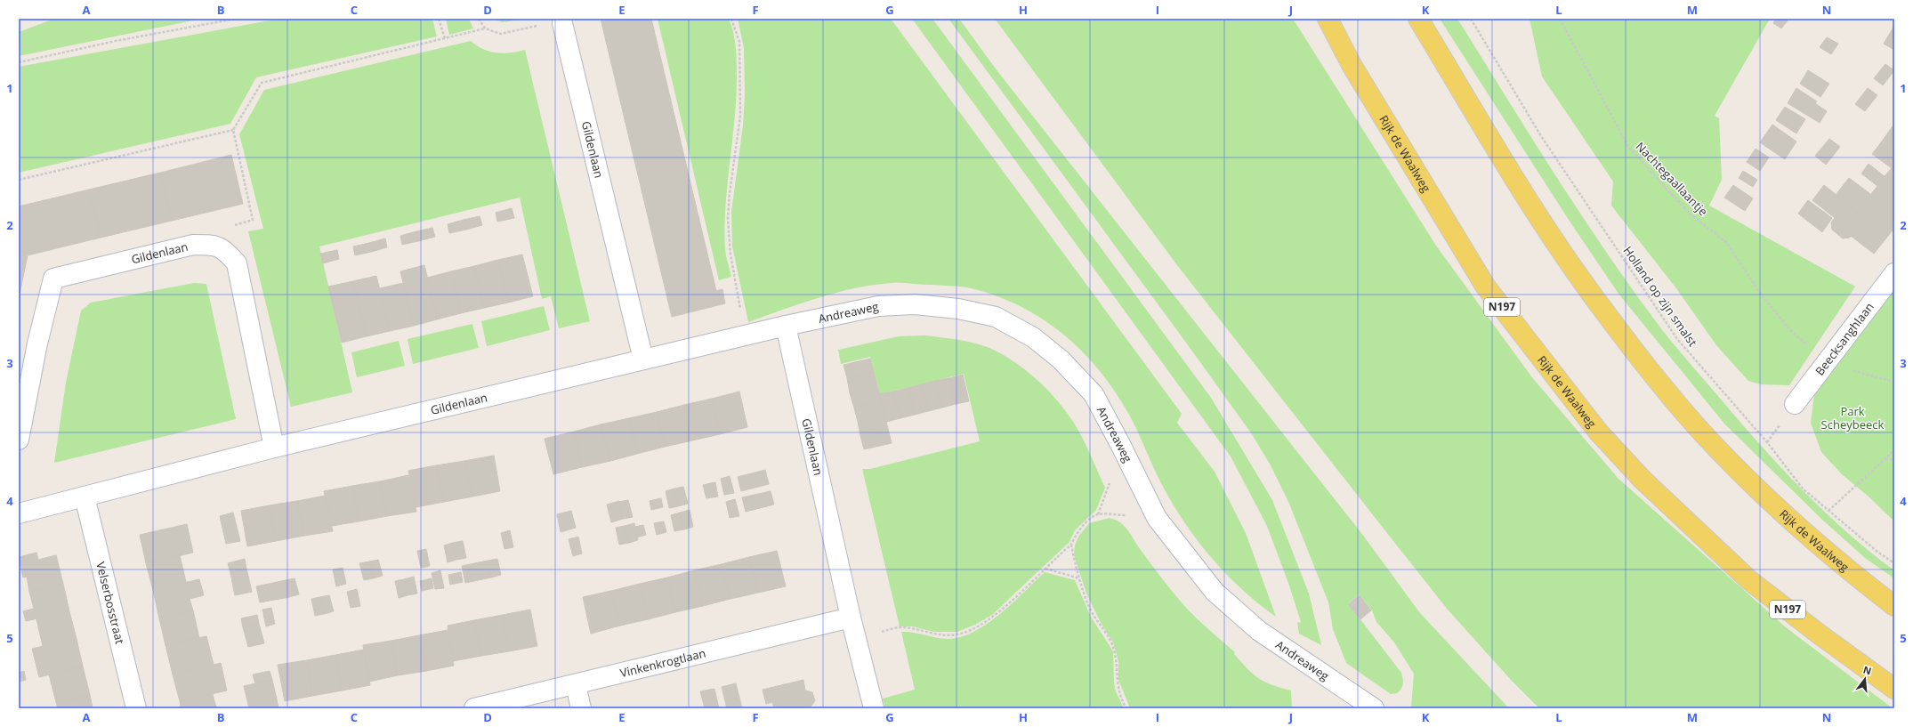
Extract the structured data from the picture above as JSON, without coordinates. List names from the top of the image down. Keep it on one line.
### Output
{"streets":{"main road":["Rijk de Waalweg","N197"],"street":["Gildenlaan","Andreaweg","Beecksanghlaan","Velserbosstraat","Vinkenkrogtlaan"],"path":["Nachtegaallaantje","Holland op zijn smalst"]},"crossings":[["Gildenlaan","Andreaweg"],["Gildenlaan","Velserbosstraat"],["Gildenlaan","Vinkenkrogtlaan"],["Nachtegaallaantje","Beecksanghlaan"]],"parks":["Park Scheybeeck"],"north":"top","grid":{"columns":["A","B","C","D","E","F","G","H","I","J","K","L","M","N"],"rows":["1","2","3","4","5"]}}
